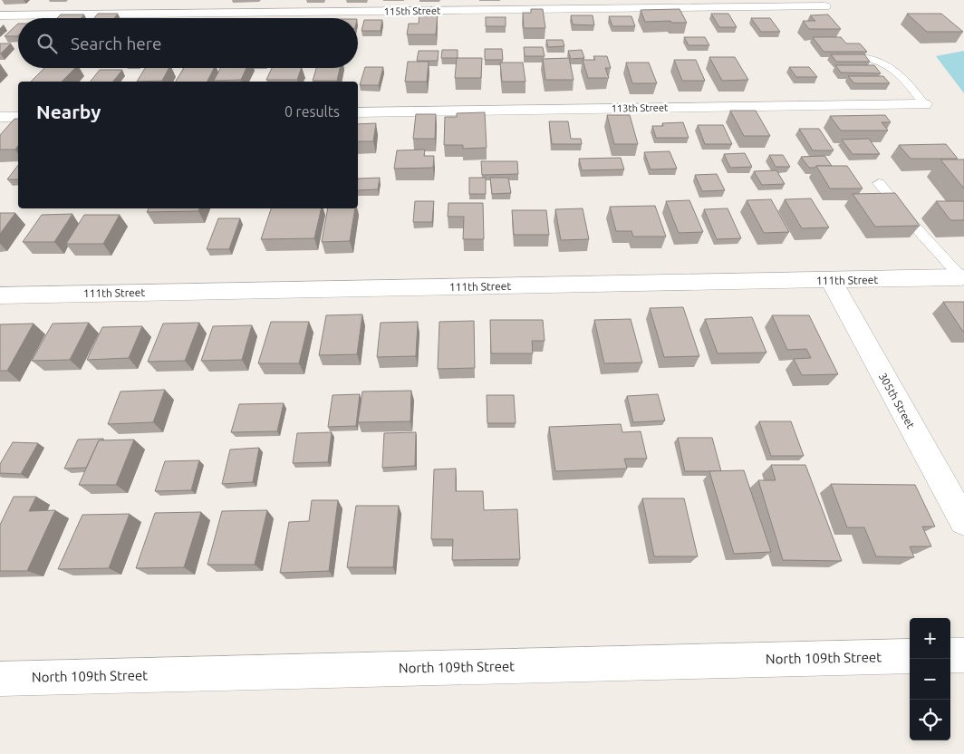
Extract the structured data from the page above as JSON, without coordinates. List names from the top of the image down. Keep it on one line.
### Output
{"streets":{"street":["115th Street","113th Street","111th Street","305th Street","North 109th Street"]},"crossings":[["111th Street","305th Street"]],"page":{"search":"Search here","heading":["Nearby","0 results"],"map_buttons":["+","−"]}}
